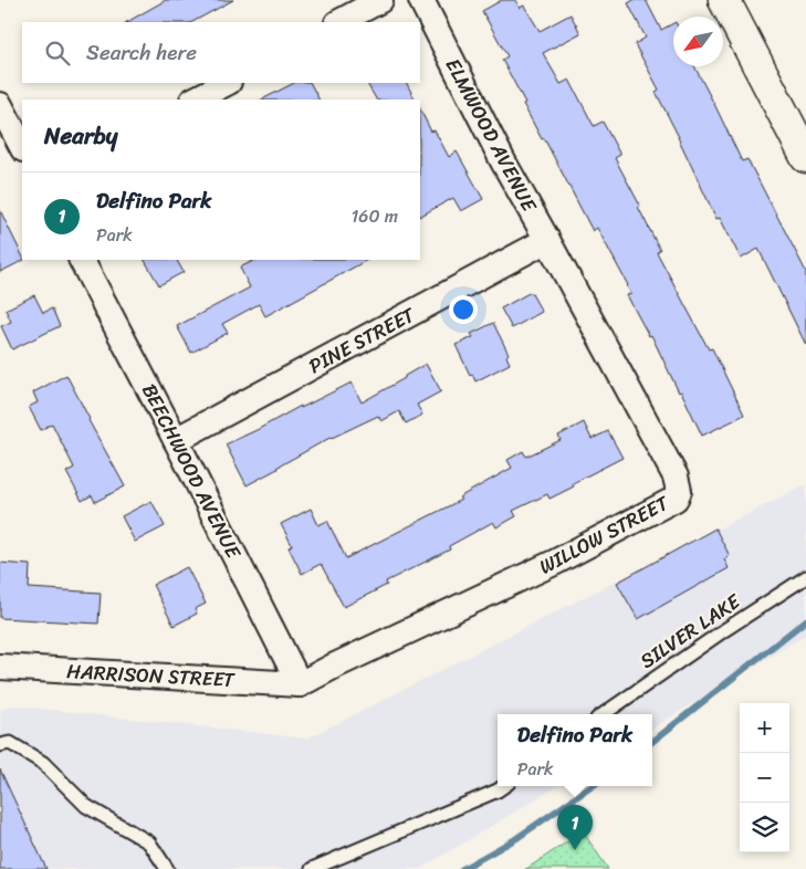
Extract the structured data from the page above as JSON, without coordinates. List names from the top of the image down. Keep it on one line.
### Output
{"streets":{"street":["ELMWOOD AVENUE","PINE STREET","BEECHWOOD AVENUE","WILLOW STREET","HARRISON STREET"],"lane":["SILVER LAKE"]},"crossings":[["ELMWOOD AVENUE","PINE STREET"],["ELMWOOD AVENUE","WILLOW STREET"],["PINE STREET","BEECHWOOD AVENUE"],["PINE STREET","WILLOW STREET"],["BEECHWOOD AVENUE","WILLOW STREET"],["BEECHWOOD AVENUE","HARRISON STREET"],["WILLOW STREET","HARRISON STREET"]],"north":"bottom left","page":{"search":"Search here","heading":"Nearby","list":[{"mark":"1","name":"Delfino Park","note":"Park","value":"160 m"}],"map_buttons":["+","−"],"popup":["Delfino Park","Park"],"pins":"1"}}
